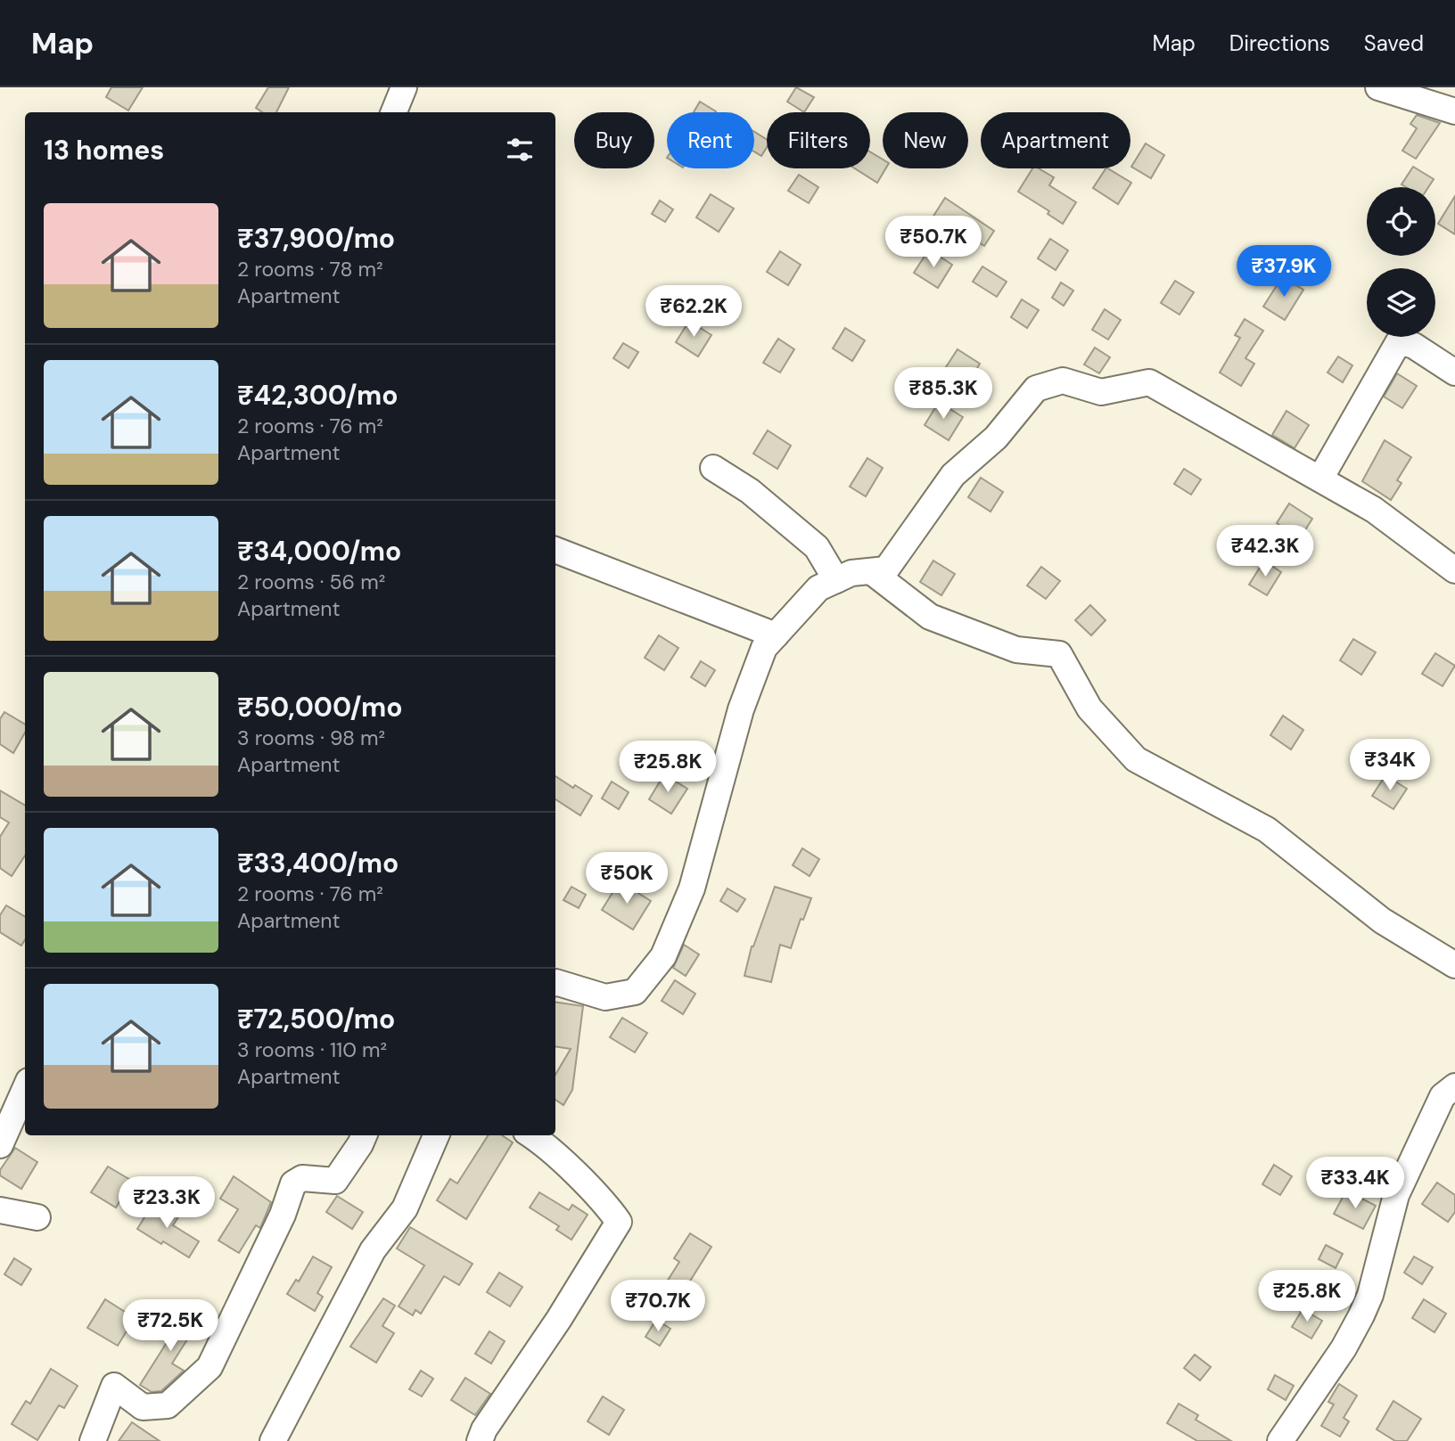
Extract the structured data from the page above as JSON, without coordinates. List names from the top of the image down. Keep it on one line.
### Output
{"page":{"header":"Map","nav":["Map","Directions","Saved"],"chip":["Buy","Rent","Filters","New","Apartment"],"heading":"13 homes","list":[{"name":"₹37,900/mo","note":"2 rooms · 78 m² · Apartment"},{"name":"₹42,300/mo","note":"2 rooms · 76 m² · Apartment"},{"name":"₹34,000/mo","note":"2 rooms · 56 m² · Apartment"},{"name":"₹50,000/mo","note":"3 rooms · 98 m² · Apartment"},{"name":"₹33,400/mo","note":"2 rooms · 76 m² · Apartment"},{"name":"₹72,500/mo","note":"3 rooms · 110 m² · Apartment"}],"price":["₹50.7K","₹37.9K","₹62.2K","₹85.3K","₹42.3K","₹34K","₹25.8K","₹50K","₹33.4K","₹23.3K","₹25.8K","₹70.7K","₹72.5K"]}}
